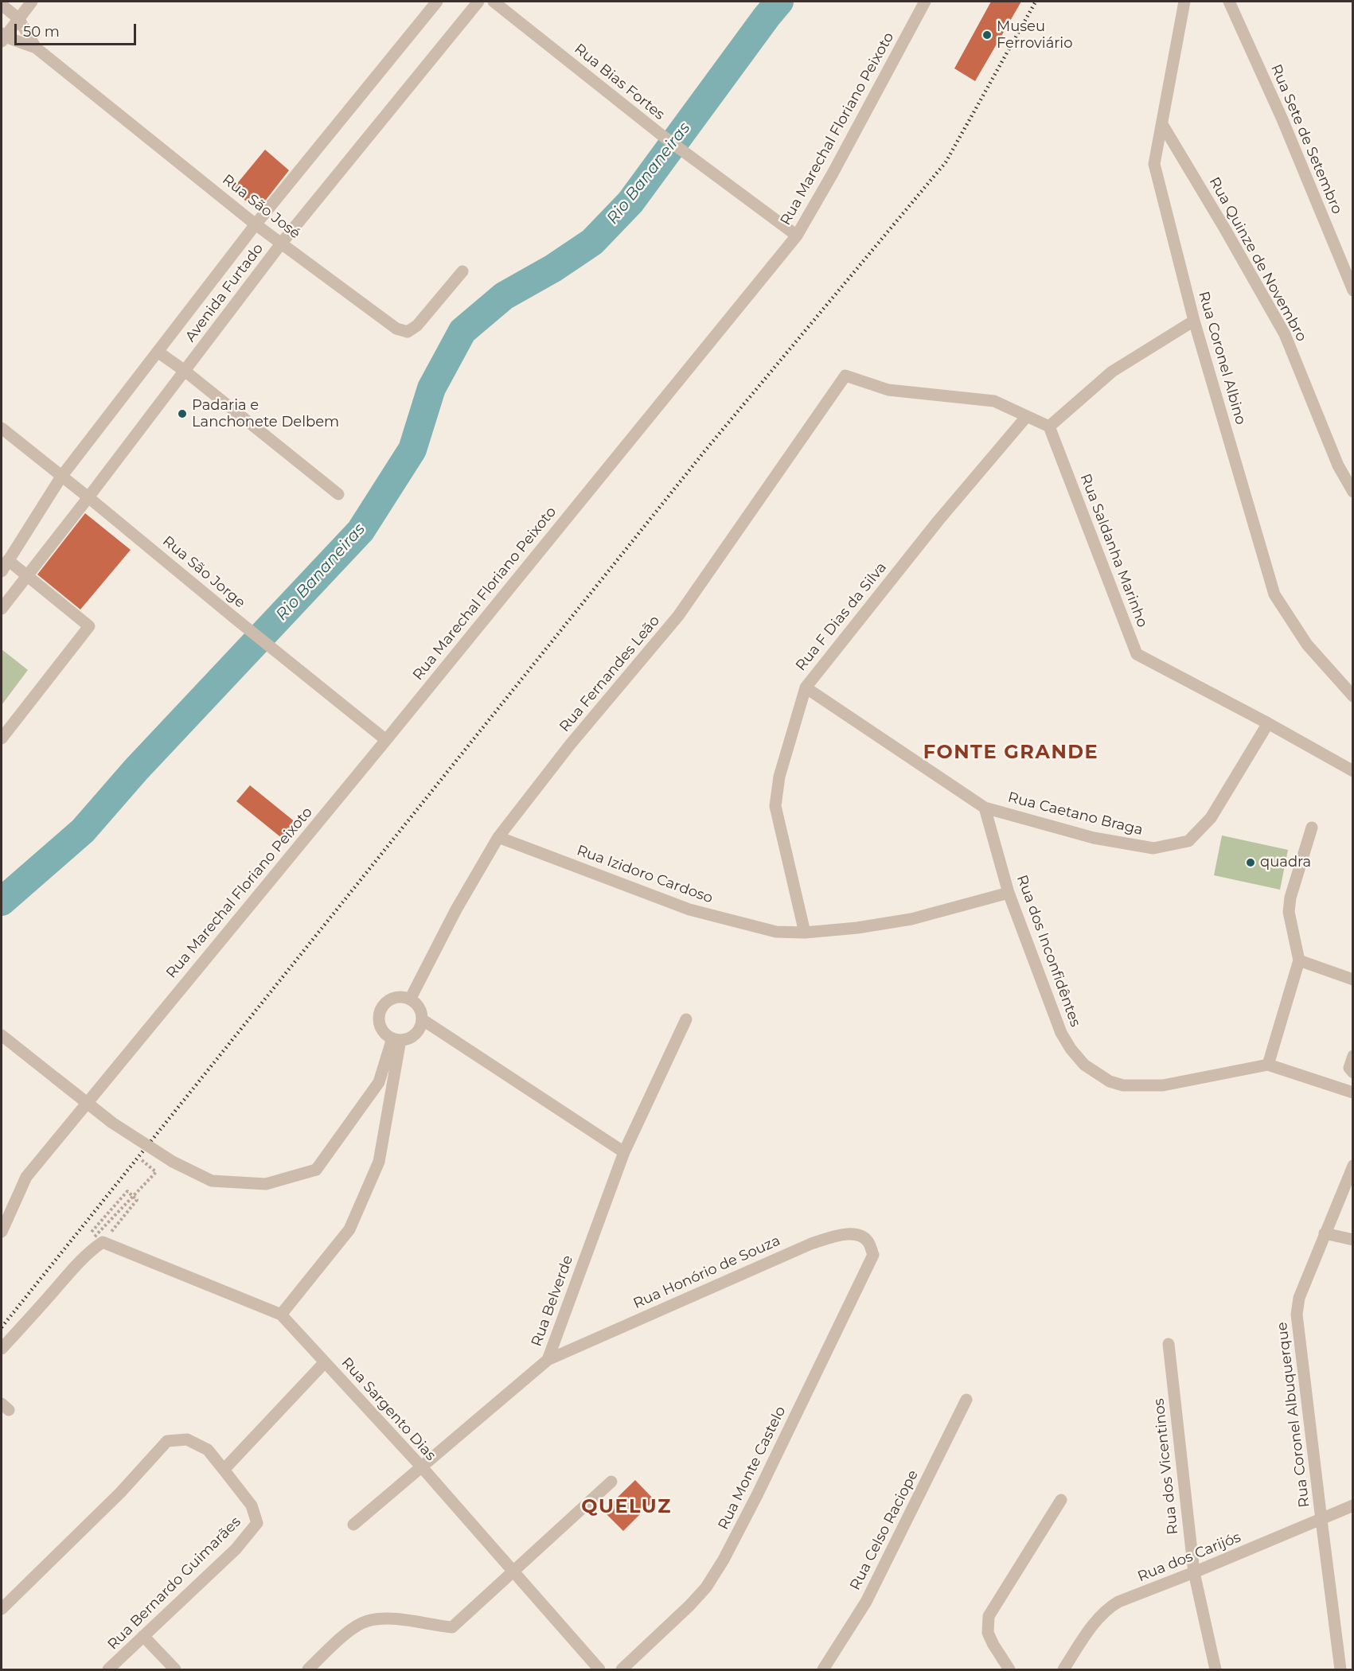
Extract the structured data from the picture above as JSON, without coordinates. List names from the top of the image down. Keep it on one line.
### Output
{"streets":{"street":["Rua Bias Fortes","Rua Marechal Floriano Peixoto","Rua Sete de Setembro","Rua São José","Rua Quinze de Novembro","Avenida Furtado","Rua Coronel Albino","Rua Saldanha Marinho","Rua São Jorge","Rua F Dias da Silva","Rua Fernandes Leão","Rua Caetano Braga","Rua Izidoro Cardoso","Rua dos Inconfidêntes","Rua Honório de Souza","Rua Belverde","Rua Sargento Dias","Rua Coronel Albuquerque","Rua dos Vicentinos","Rua Monte Castelo","Rua Celso Raciope","Rua dos Carijós","Rua Bernardo Guimarães"]},"crossings":[["Rua Bias Fortes","Rua Marechal Floriano Peixoto"],["Rua Marechal Floriano Peixoto","Rua São Jorge"],["Rua São José","Avenida Furtado"],["Rua Quinze de Novembro","Rua Coronel Albino"],["Avenida Furtado","Rua São Jorge"],["Rua Saldanha Marinho","Rua Caetano Braga"],["Rua F Dias da Silva","Rua Fernandes Leão"],["Rua F Dias da Silva","Rua Izidoro Cardoso"],["Rua Fernandes Leão","Rua Izidoro Cardoso"],["Rua Caetano Braga","Rua dos Inconfidêntes"],["Rua Izidoro Cardoso","Rua dos Inconfidêntes"],["Rua Honório de Souza","Rua Belverde"],["Rua Honório de Souza","Rua Monte Castelo"],["Rua Belverde","Rua Sargento Dias"],["Rua Coronel Albuquerque","Rua dos Carijós"],["Rua dos Vicentinos","Rua dos Carijós"]],"districts":["FONTE GRANDE","QUELUZ"],"water":["Rio Bananeiras"],"places":["Museu Ferroviário","Padaria e Lanchonete Delbem","quadra"],"scale_bar":"50 m"}
